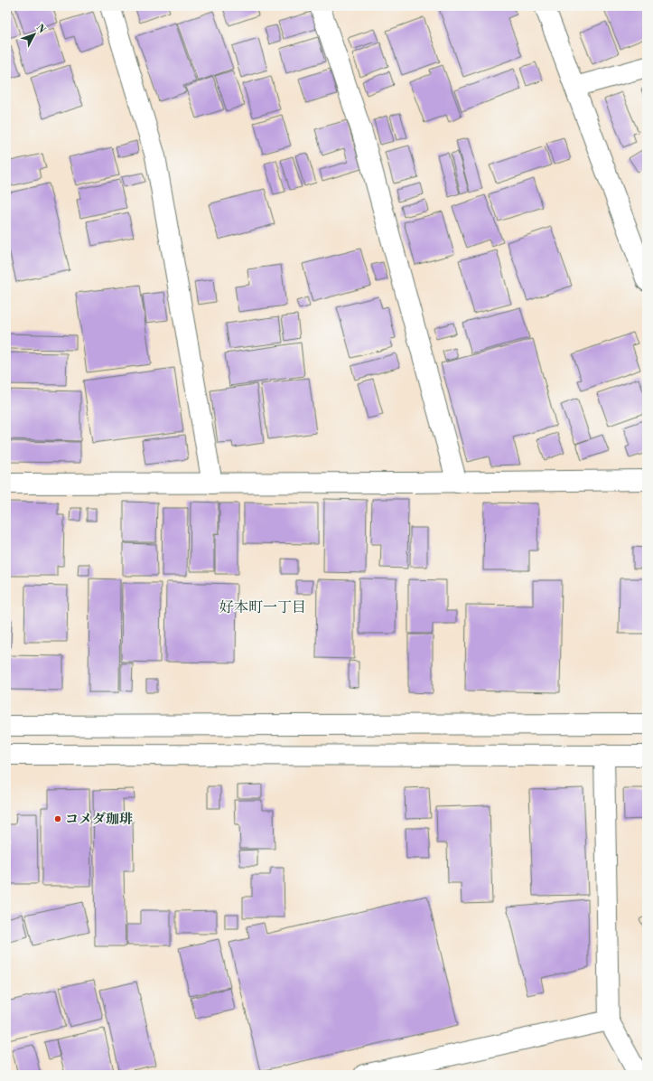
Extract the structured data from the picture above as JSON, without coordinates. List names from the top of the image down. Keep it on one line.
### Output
{"districts":["好本町一丁目"],"places":["コメダ珈琲"],"north":"top right"}
